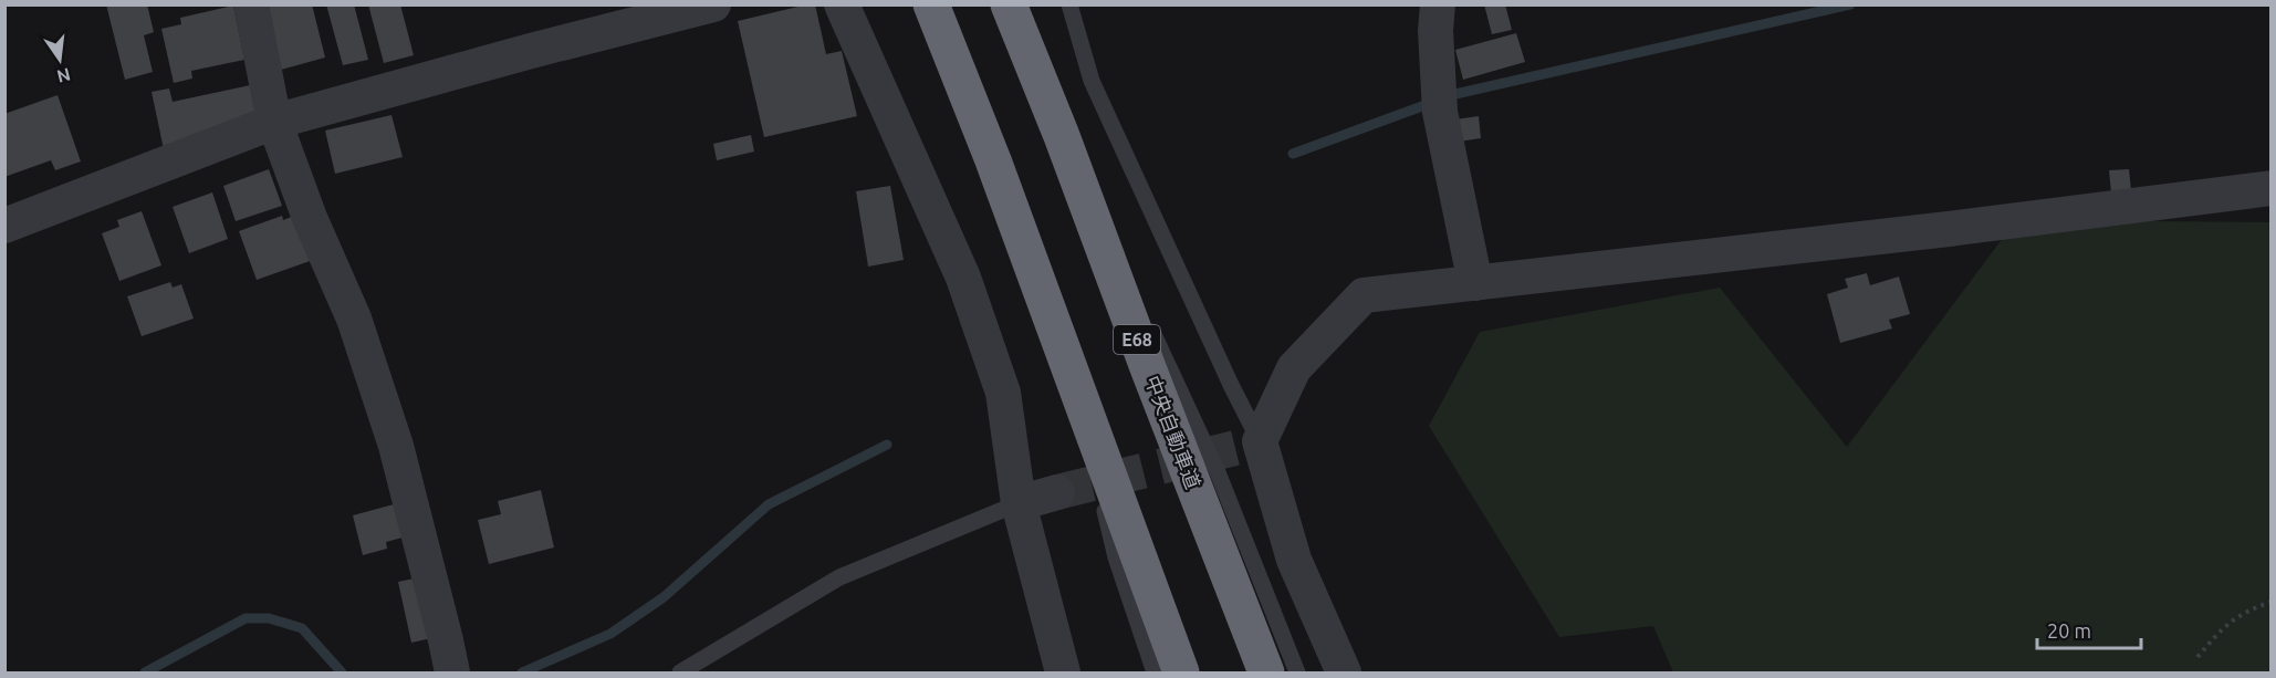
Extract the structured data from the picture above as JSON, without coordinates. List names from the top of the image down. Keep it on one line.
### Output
{"streets":{"highway":["E68","中央自動車道"]},"scale_bar":"20 m","north":"bottom"}
